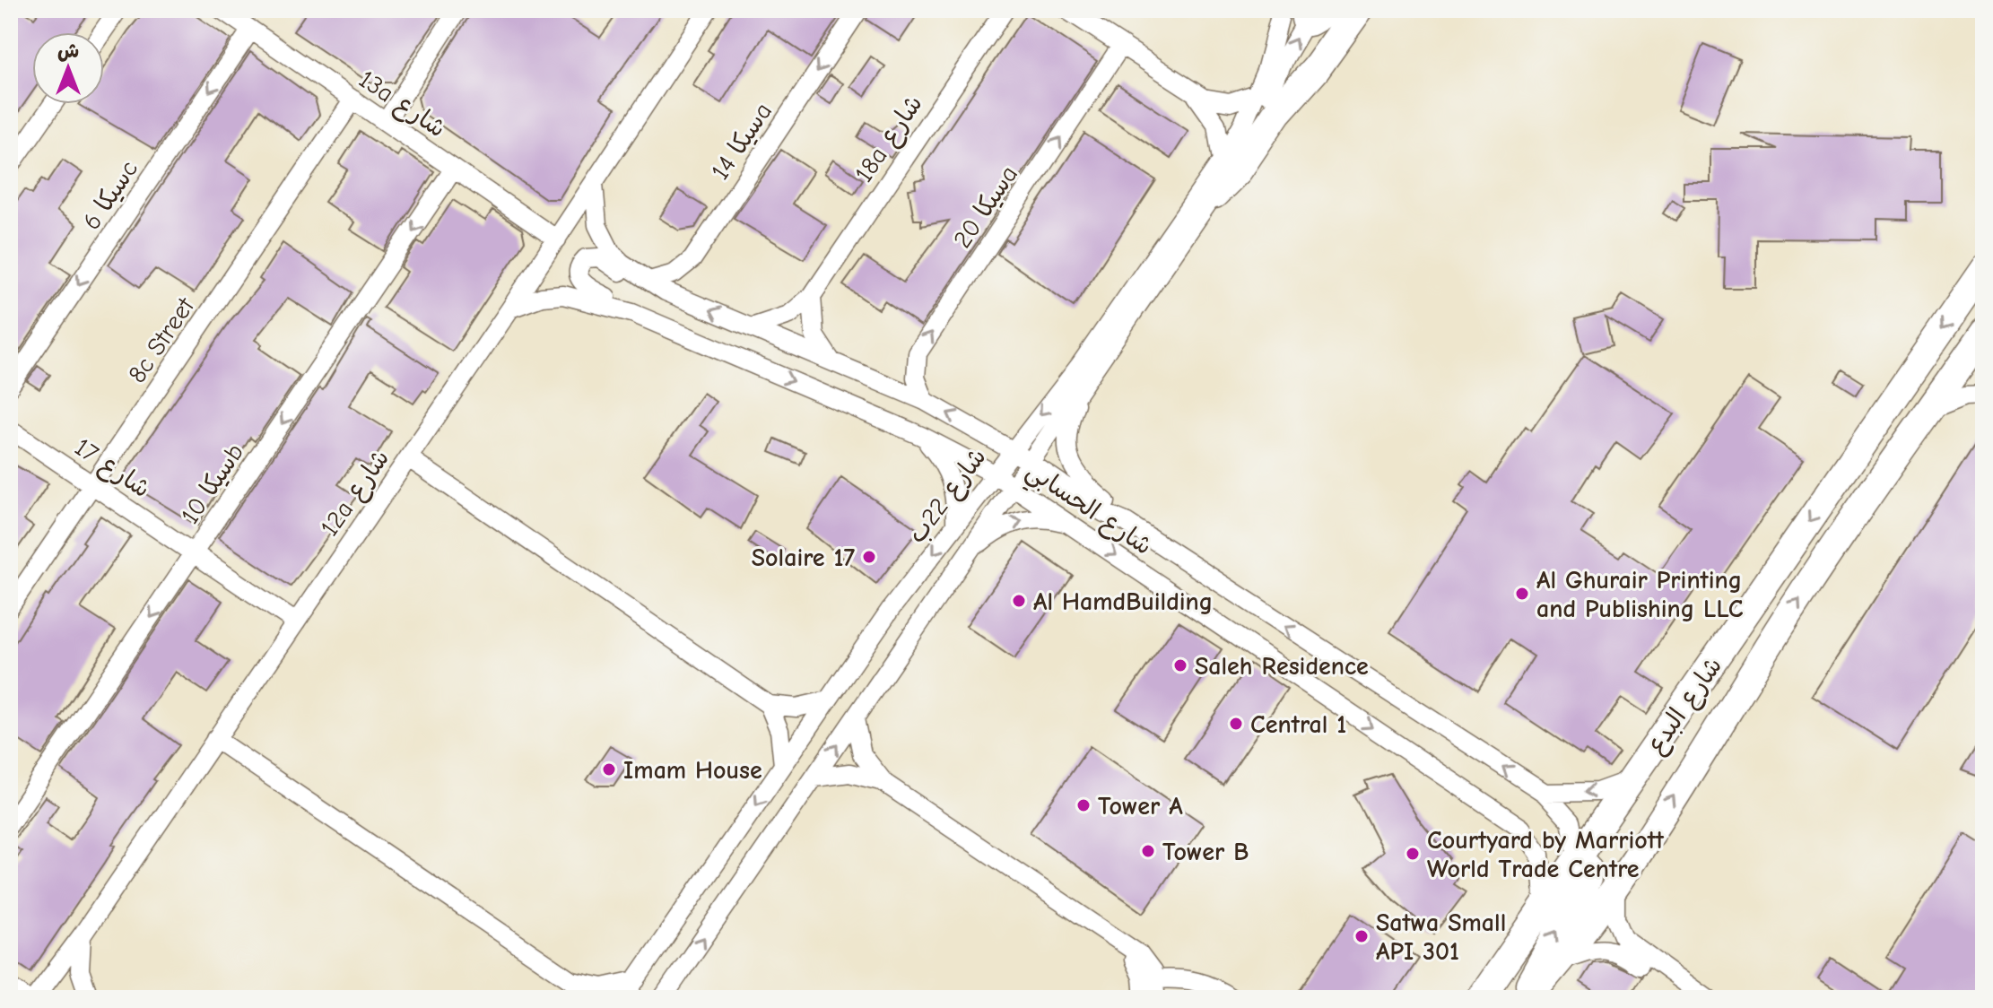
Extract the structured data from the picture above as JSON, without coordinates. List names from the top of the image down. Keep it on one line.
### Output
{"streets":{"main road":["شارع البدع"],"street":["13a شارع","18a شارع","سيكا 14a","سيكا 6c","سيكا 20a","8c Street","شارع 17","سيكا 10b","12a شارع","شارع 22ب","شارع الحسابي"]},"crossings":[["13a شارع","سيكا 6c"],["13a شارع","8c Street"],["13a شارع","سيكا 10b"],["13a شارع","12a شارع"],["18a شارع","شارع الحسابي"],["سيكا 14a","شارع الحسابي"],["سيكا 20a","شارع الحسابي"],["8c Street","شارع 17"],["شارع 17","سيكا 10b"],["شارع 17","12a شارع"],["12a شارع","شارع الحسابي"],["شارع 22ب","شارع الحسابي"],["شارع الحسابي","شارع البدع"]],"one_way":["سيكا 14a","سيكا 6c","سيكا 20a","سيكا 10b"],"places":["Solaire 17","Al Ghurair Printing and Publishing LLC","Al HamdBuilding","Saleh Residence","Central 1","Imam House","Tower A","Tower B","Courtyard by Marriott World Trade Centre","Satwa Small API 301"],"north":"top"}
